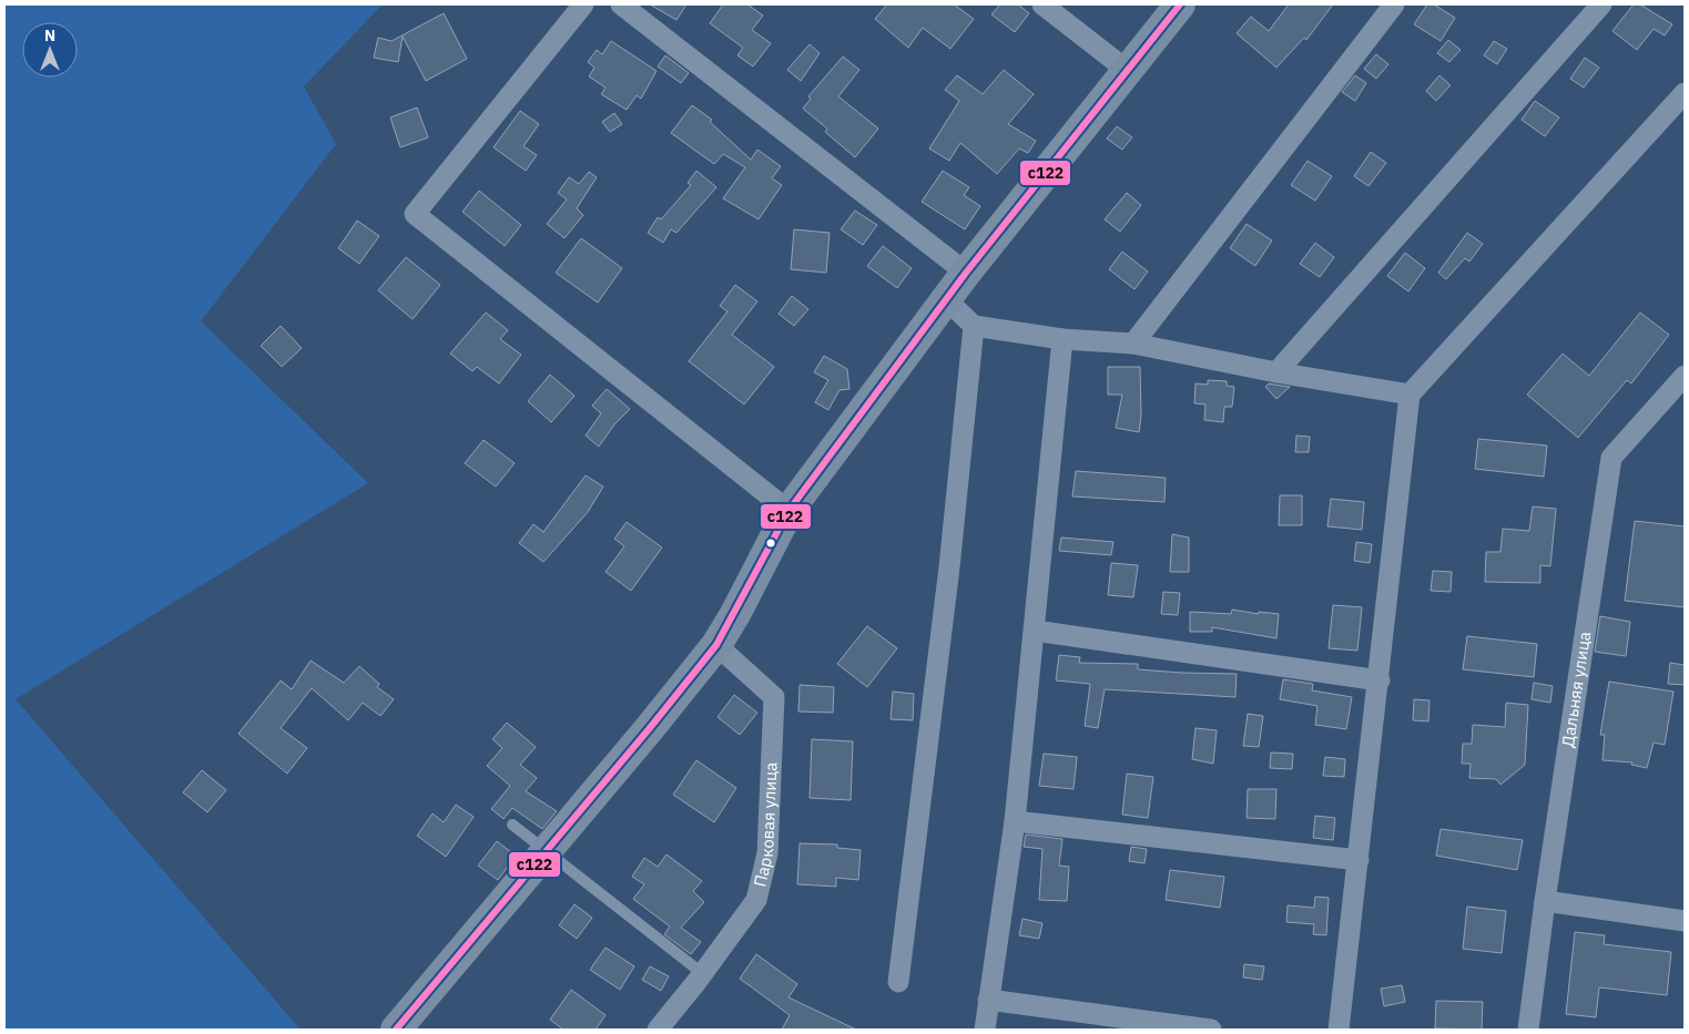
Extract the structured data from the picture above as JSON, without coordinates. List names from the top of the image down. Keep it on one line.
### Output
{"streets":{"street":["Дальняя улица","Парковая улица"]},"lines":["transit line с122"],"north":"top"}
